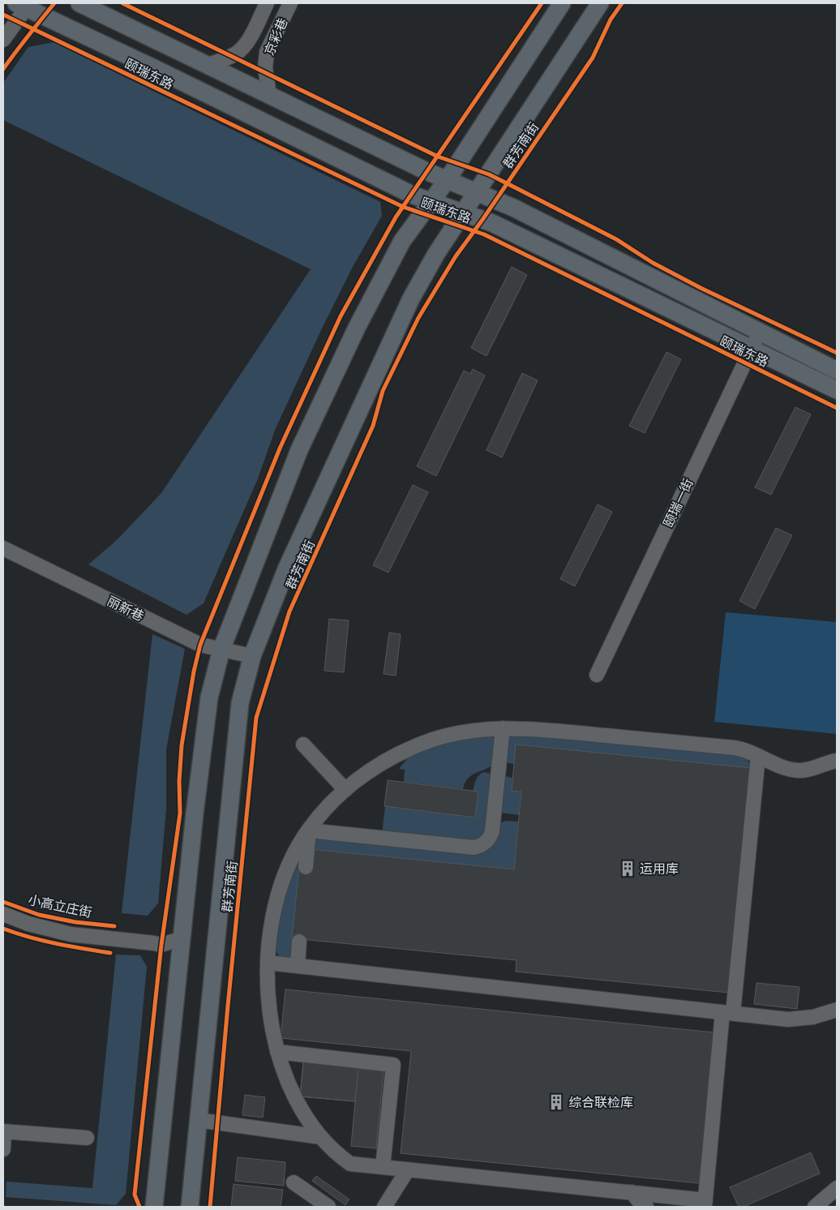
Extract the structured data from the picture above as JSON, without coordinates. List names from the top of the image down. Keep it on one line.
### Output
{"streets":{"main road":["颐瑞东路","群芳南街"],"street":["京彩巷","颐瑞一街","丽新巷","小高立庄街"]},"crossings":[["京彩巷","颐瑞东路"],["颐瑞东路","群芳南街"],["颐瑞东路","颐瑞一街"],["群芳南街","丽新巷"]],"places":{"building":["运用库","综合联检库"]}}
